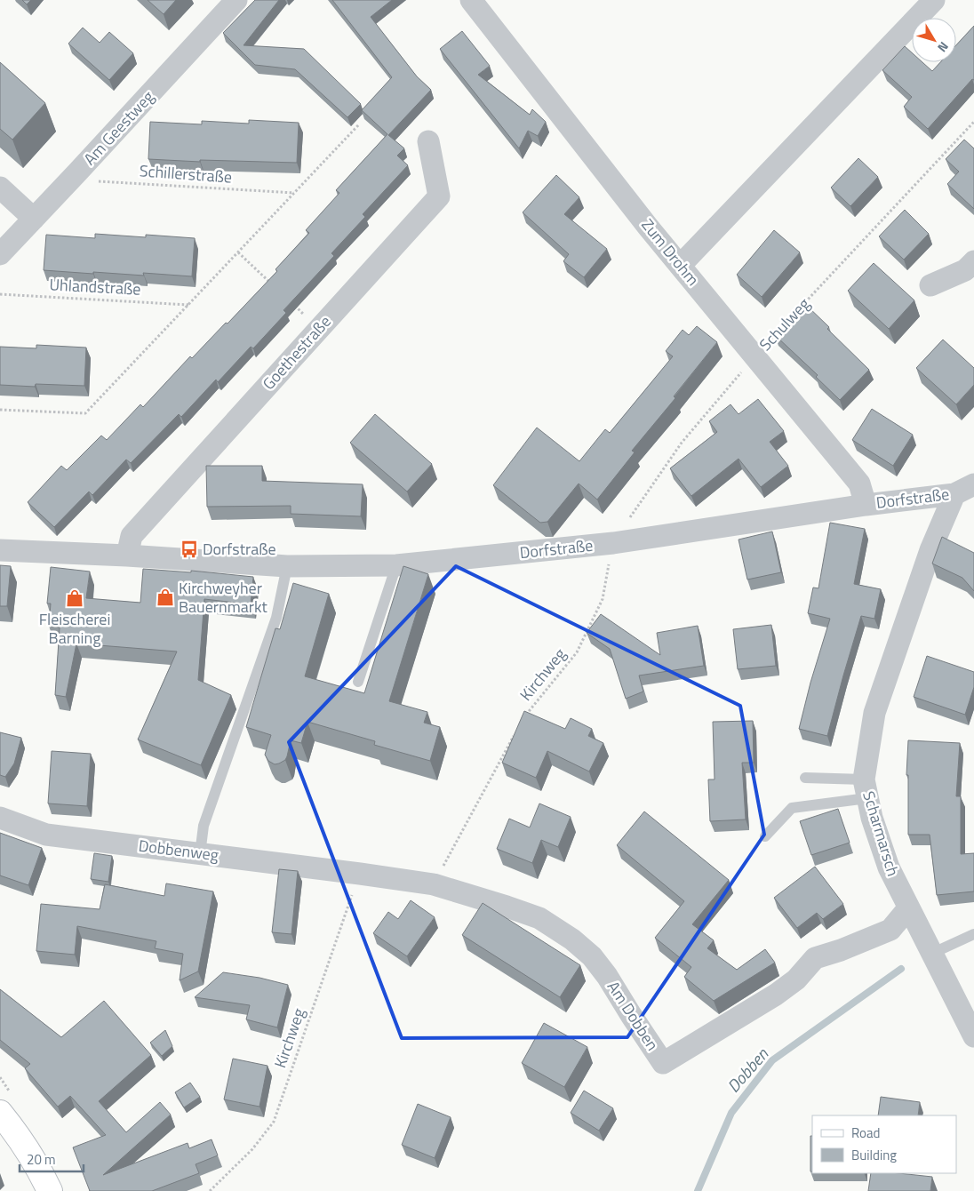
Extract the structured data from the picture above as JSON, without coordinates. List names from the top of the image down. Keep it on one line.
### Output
{"streets":{"street":["Am Geestweg","Zum Drohm","Goethestraße","Dorfstraße","Scharmarsch","Dobbenweg","Am Dobben"],"path":["Schillerstraße","Uhlandstraße","Schulweg","Kirchweg"]},"crossings":[["Am Geestweg","Schillerstraße"],["Zum Drohm","Schulweg"],["Zum Drohm","Dorfstraße"],["Schulweg","Dorfstraße"],["Schulweg","Kirchweg"],["Goethestraße","Dorfstraße"],["Dorfstraße","Kirchweg"],["Dorfstraße","Scharmarsch"],["Kirchweg","Dobbenweg"],["Kirchweg","Am Dobben"],["Scharmarsch","Am Dobben"],["Dobbenweg","Am Dobben"]],"water":["Dobben"],"places":{"bus stop":["Dorfstraße"],"shop":["Kirchweyher Bauernmarkt","Fleischerei Barning"]},"legend":["Road","Building"],"scale_bar":"20 m","north":"bottom right"}
